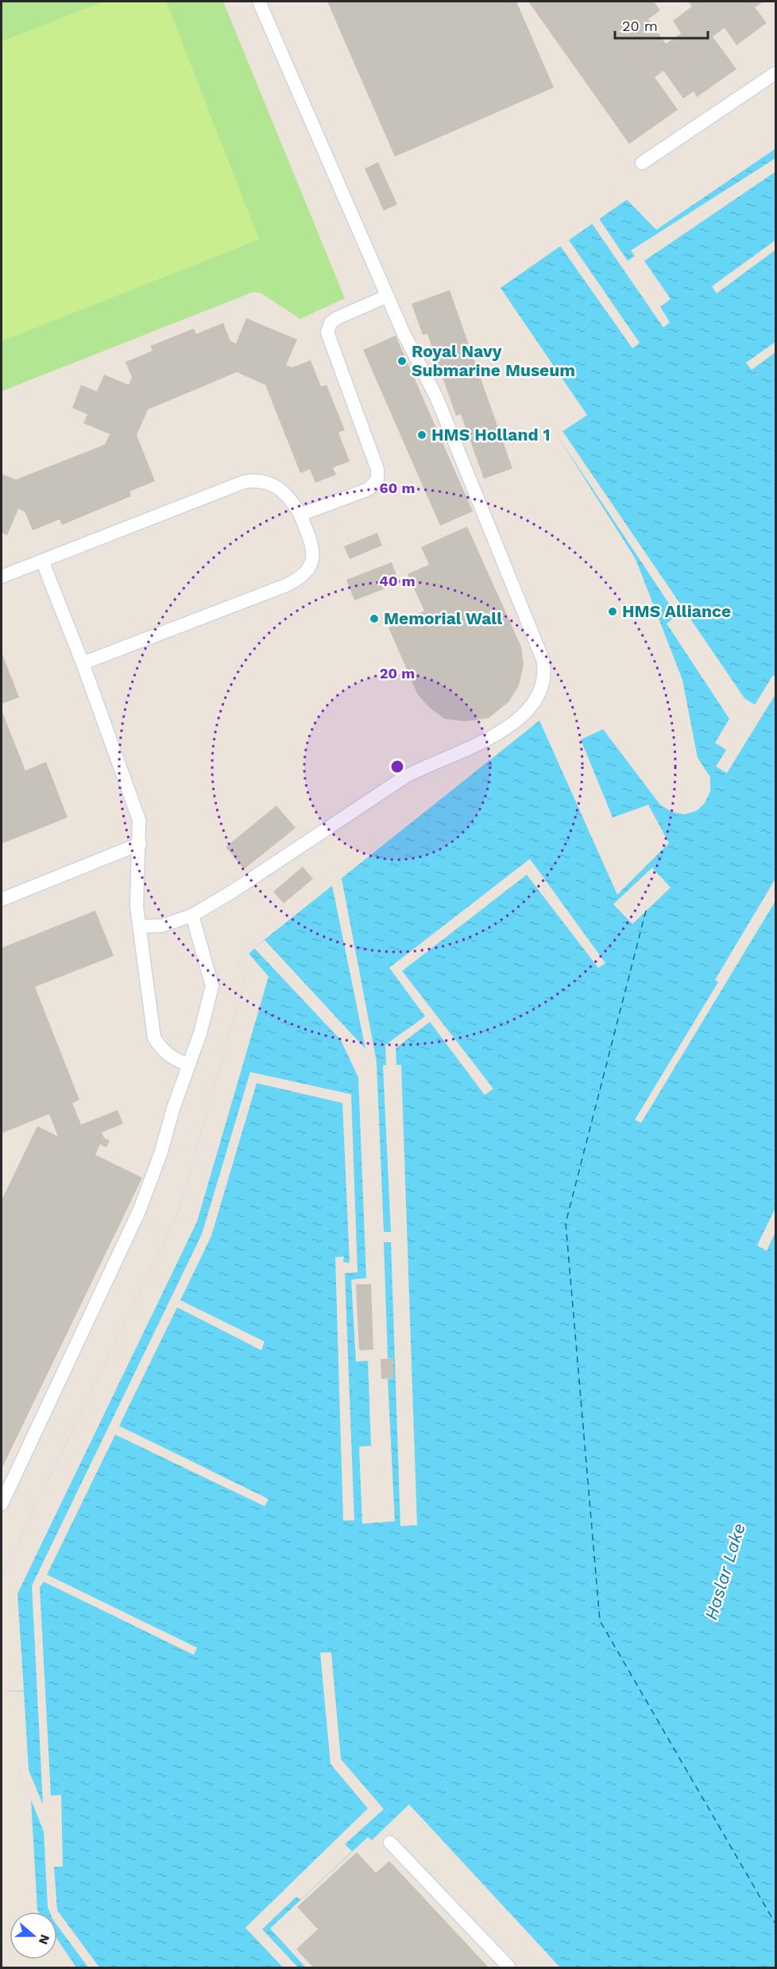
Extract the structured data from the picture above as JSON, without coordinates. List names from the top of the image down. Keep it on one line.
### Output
{"water":["Haslar Lake"],"places":["Royal Navy Submarine Museum","HMS Holland 1","HMS Alliance","Memorial Wall"],"scale_bar":"20 m","north":"right","rings":["60 m","40 m","20 m"]}
